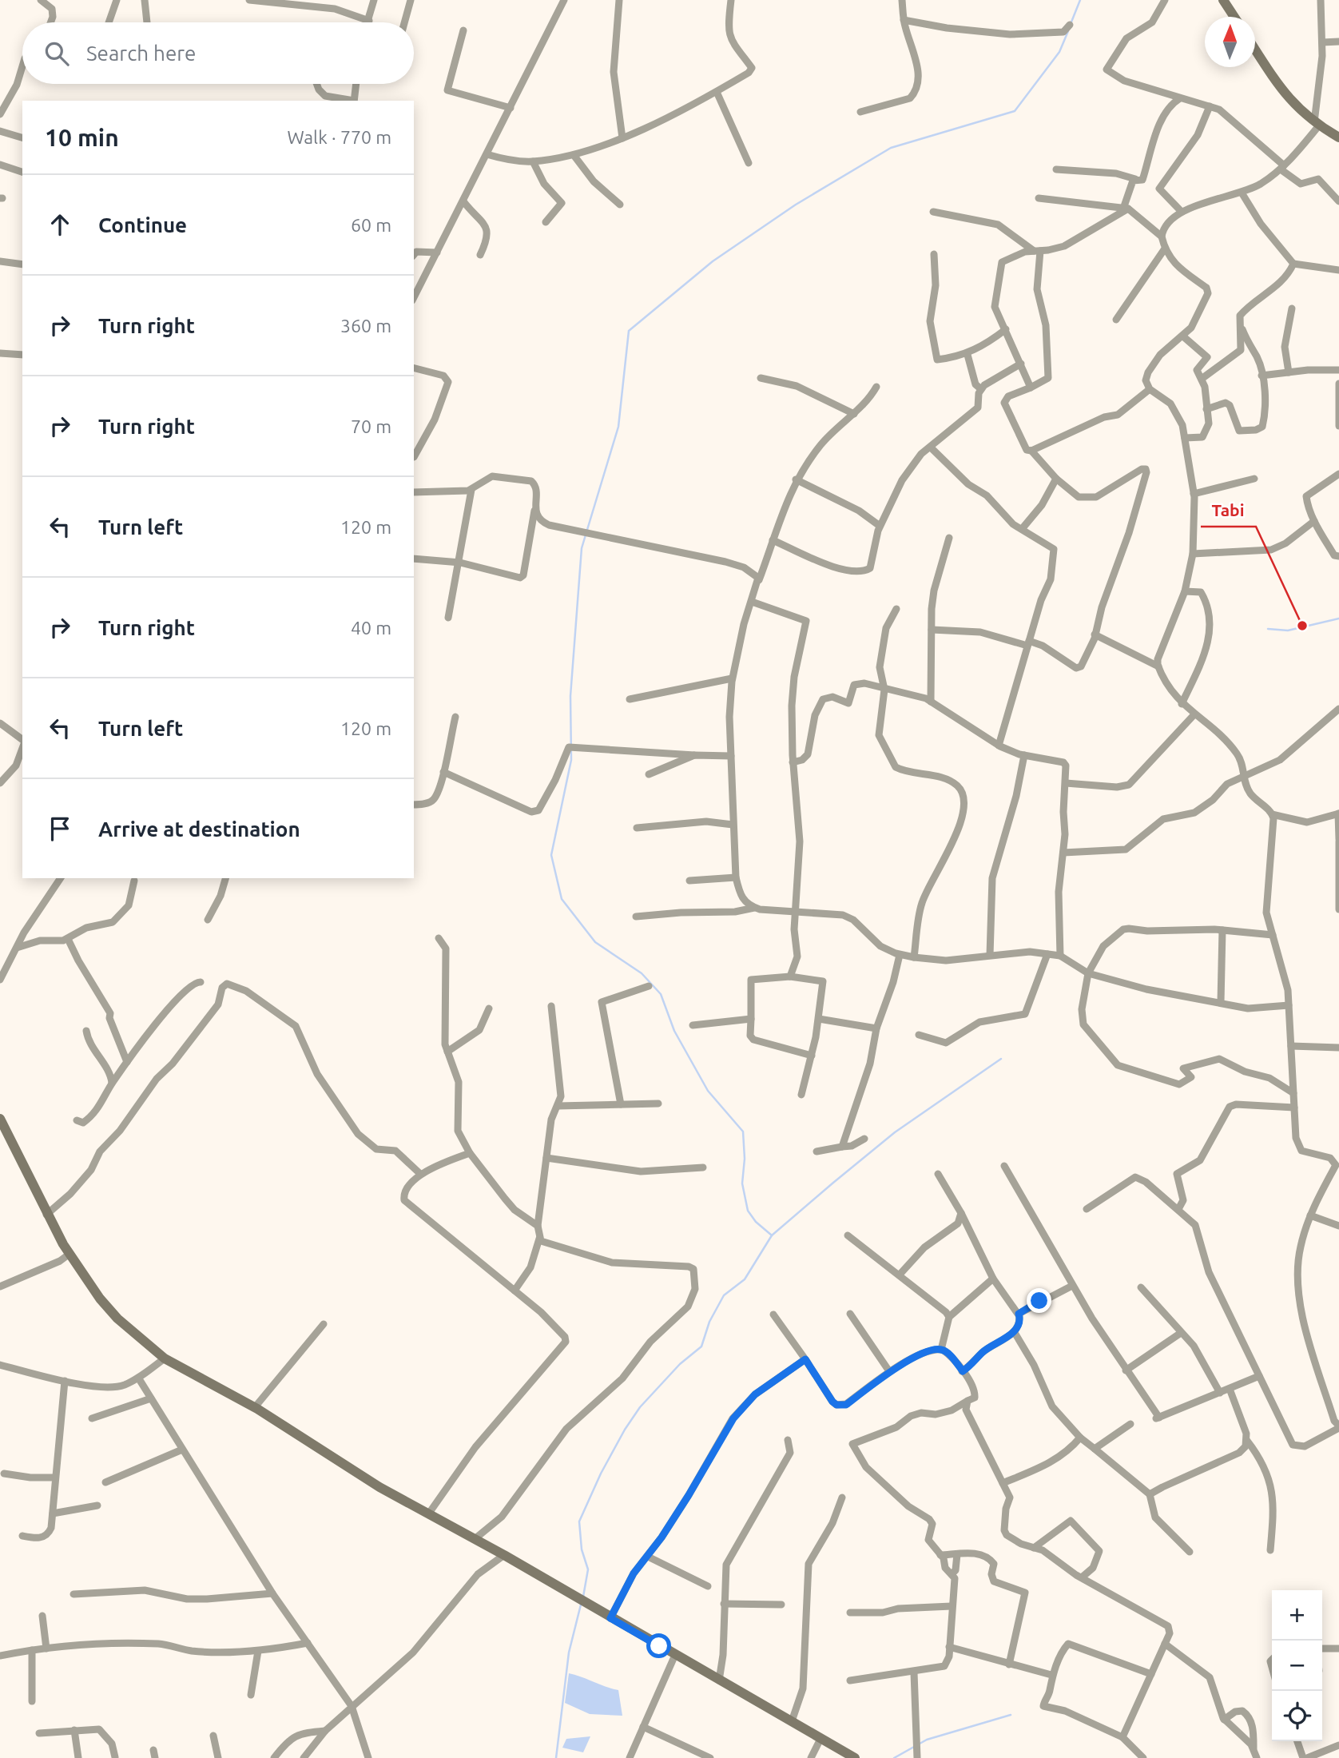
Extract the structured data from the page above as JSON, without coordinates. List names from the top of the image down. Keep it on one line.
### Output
{"places":["Tabi"],"north":"top","page":{"search":"Search here","heading":["10 min","Walk · 770 m"],"list":[["Continue","60 m"],["Turn right","360 m"],["Turn right","70 m"],["Turn left","120 m"],["Turn right","40 m"],["Turn left","120 m"],"Arrive at destination"],"map_buttons":["+","−"]}}
